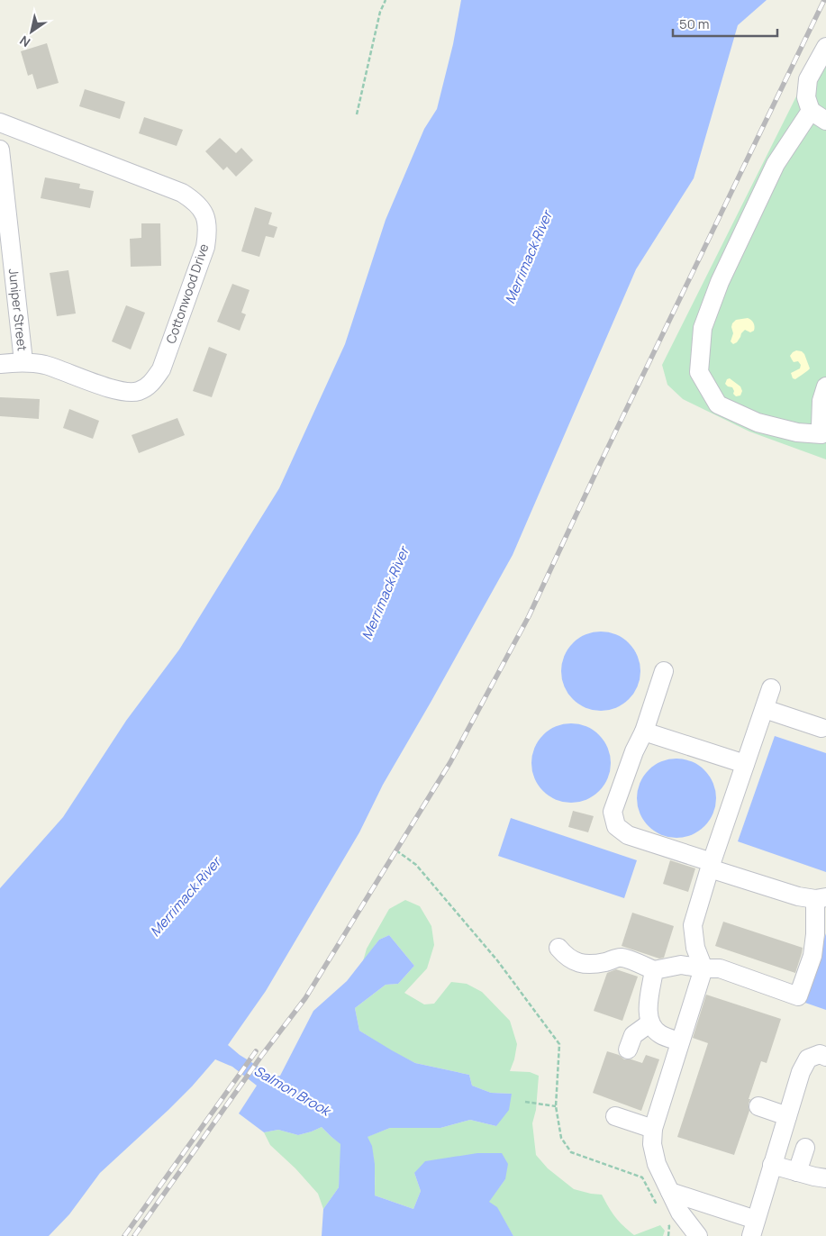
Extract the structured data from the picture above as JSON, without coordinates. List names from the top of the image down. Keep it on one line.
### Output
{"streets":{"street":["Cottonwood Drive","Juniper Street"]},"crossings":[["Cottonwood Drive","Juniper Street"]],"water":["Merrimack River","Salmon Brook"],"scale_bar":"50 m","north":"bottom left"}
